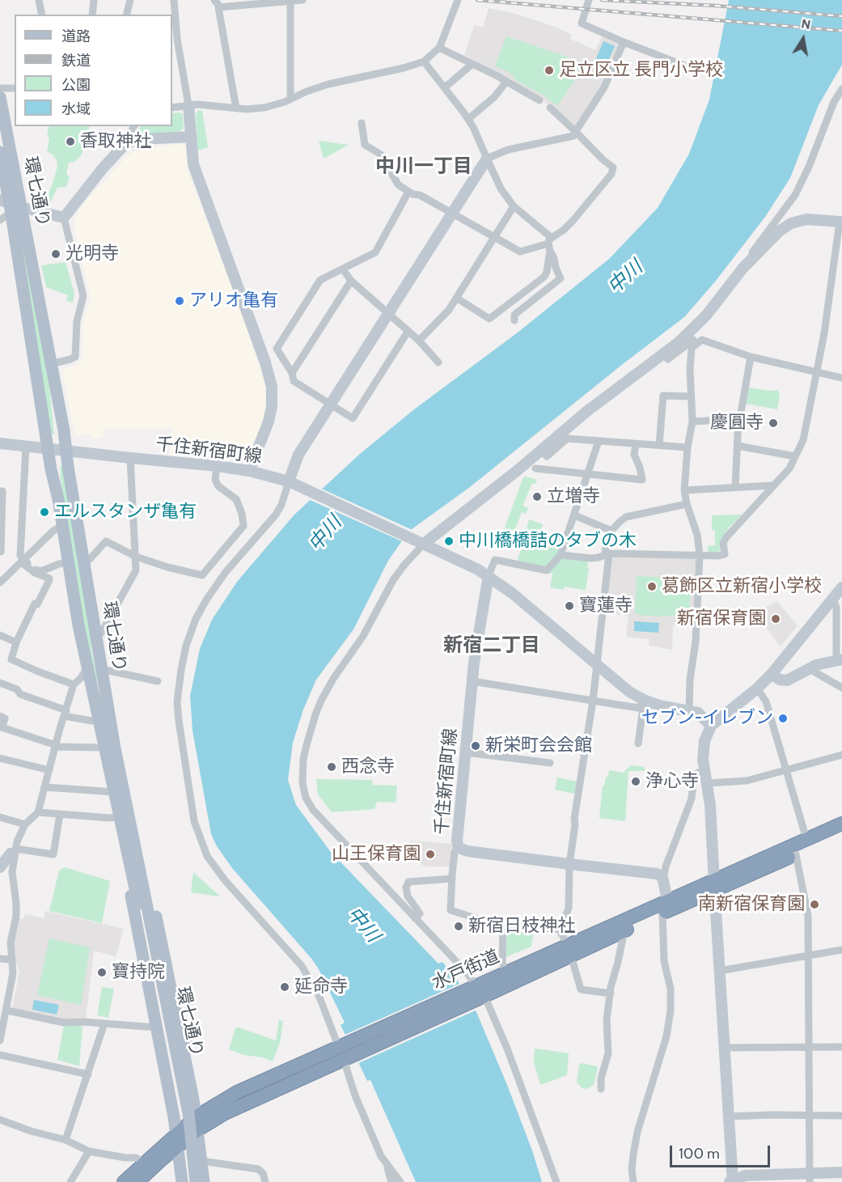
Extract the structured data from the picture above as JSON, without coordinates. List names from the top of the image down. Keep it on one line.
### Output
{"streets":{"highway":["水戸街道"],"main road":["環七通り"],"street":["千住新宿町線"]},"crossings":[["環七通り","千住新宿町線"]],"districts":["中川一丁目","新宿二丁目"],"water":["中川"],"places":["足立区立 長門小学校","香取神社","光明寺","アリオ亀有","慶圓寺","立増寺","エルスタンザ亀有","中川橋橋詰のタブの木","葛飾区立新宿小学校","寶蓮寺","新宿保育園","セブン-イレブン","新栄町会会館","西念寺","浄心寺","山王保育園","南新宿保育園","新宿日枝神社","寶持院","延命寺"],"legend":["道路","鉄道","公園","水域"],"scale_bar":"100 m","north":"top"}
